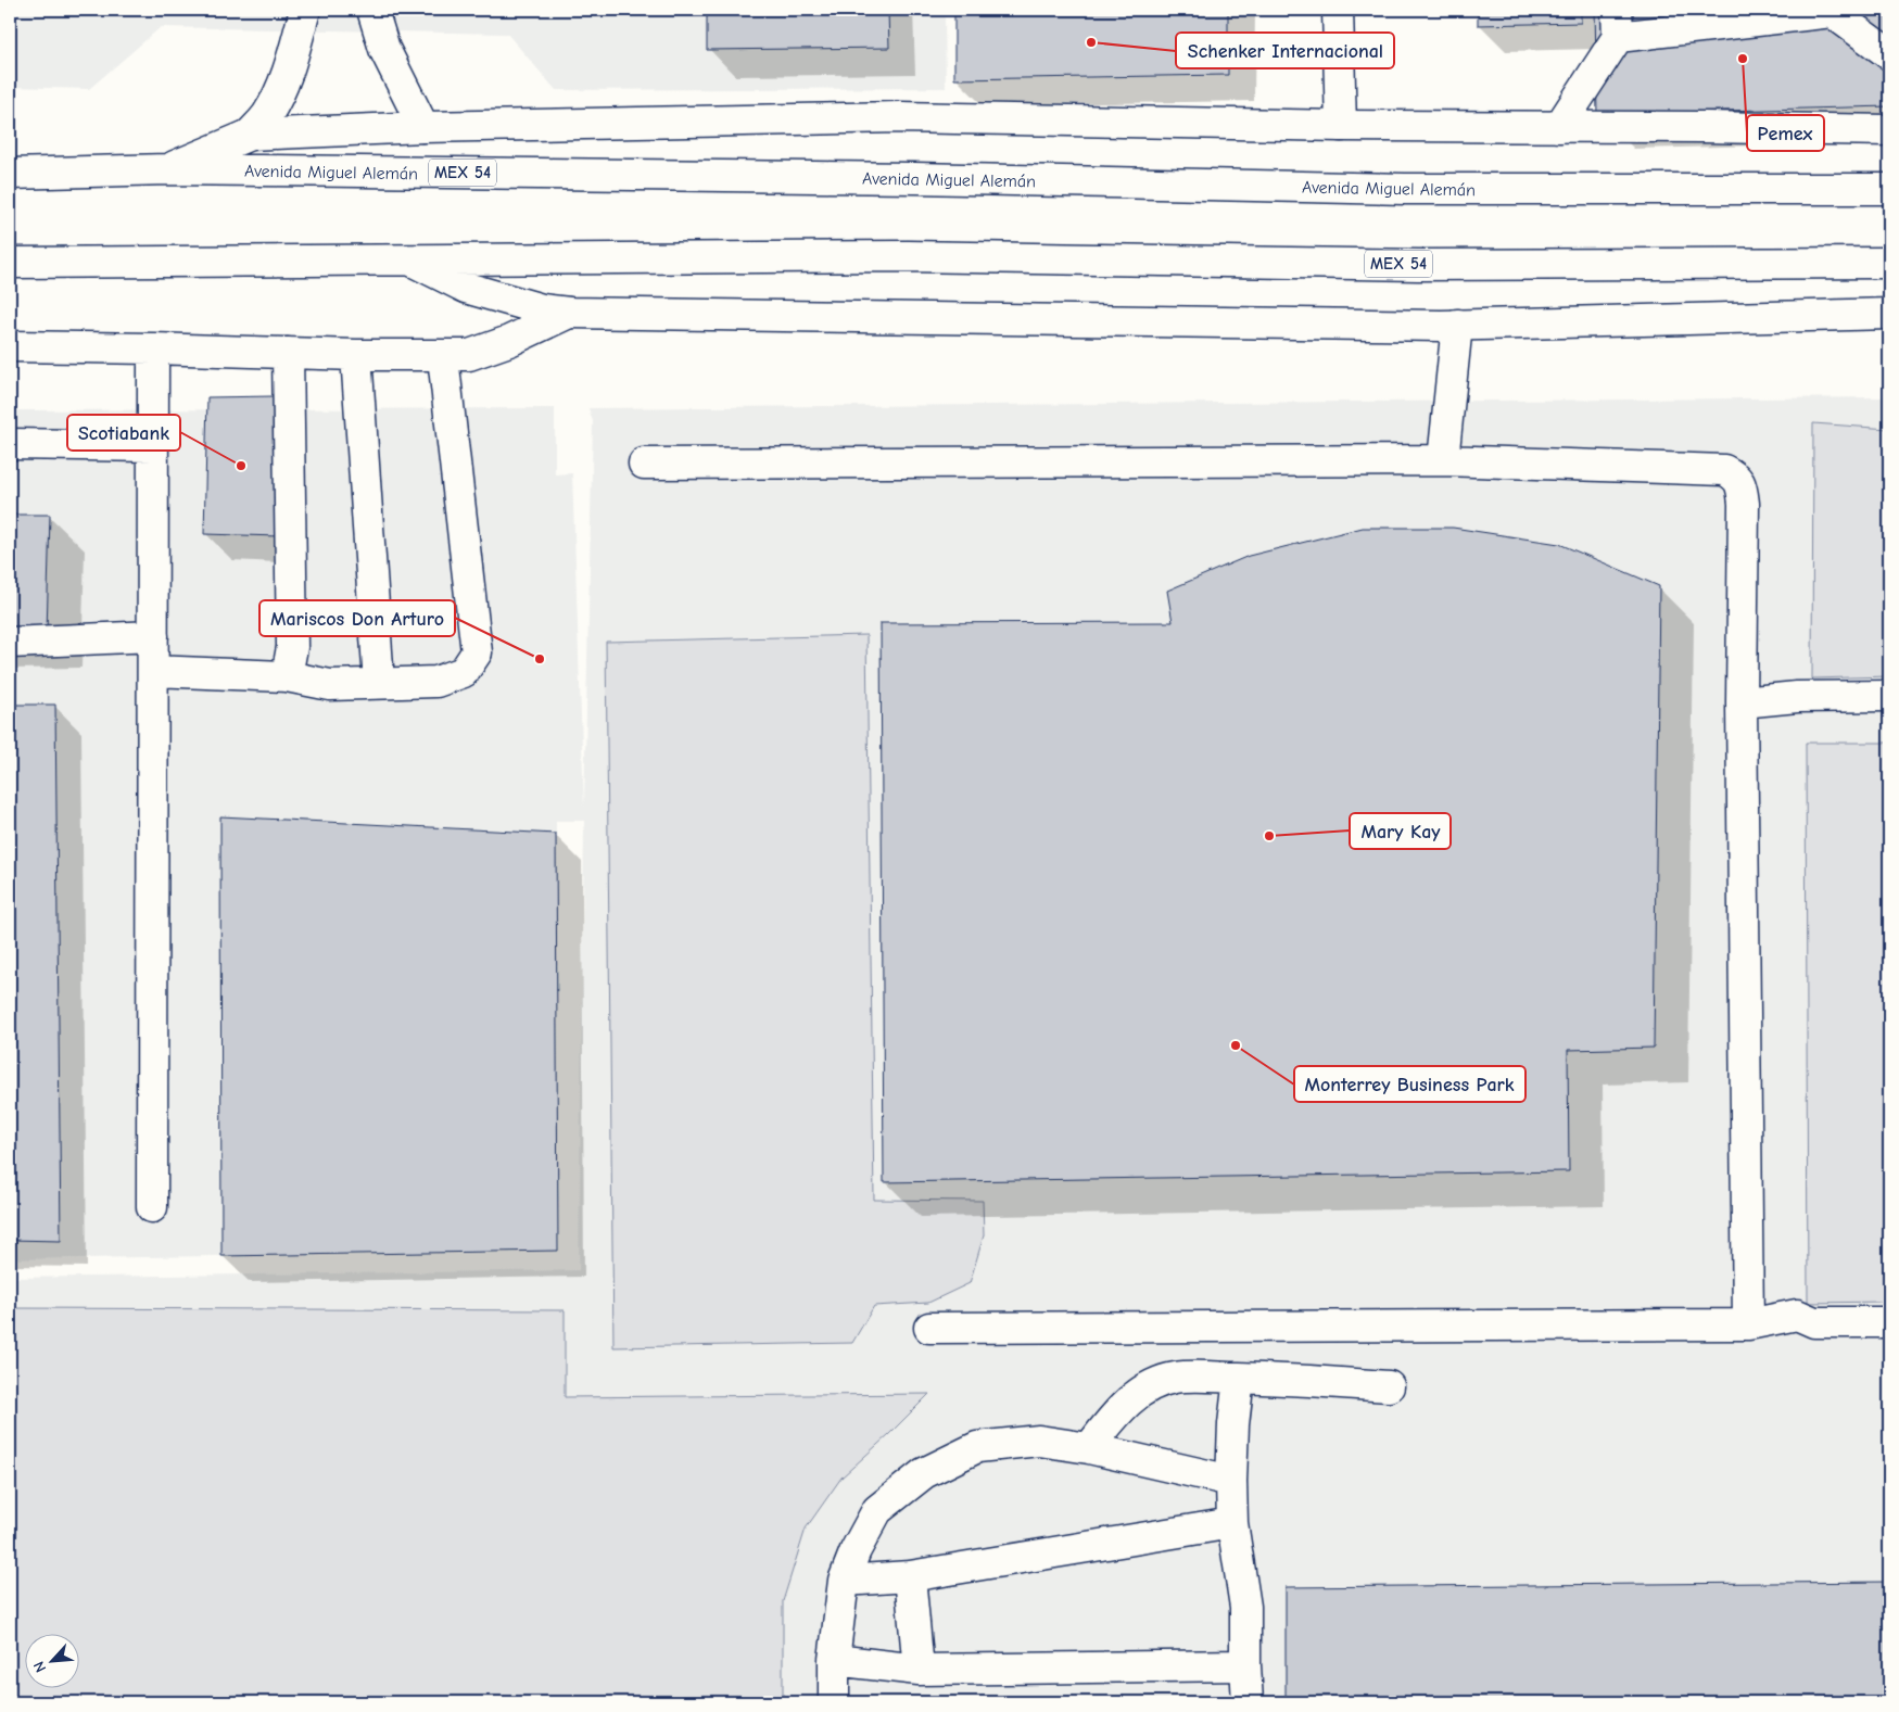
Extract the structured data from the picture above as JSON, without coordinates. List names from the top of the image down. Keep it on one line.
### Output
{"streets":{"main road":["Avenida Miguel Alemán","MEX 54"]},"places":["Schenker Internacional","Pemex","Scotiabank","Mariscos Don Arturo","Mary Kay","Monterrey Business Park"],"north":"bottom left"}
